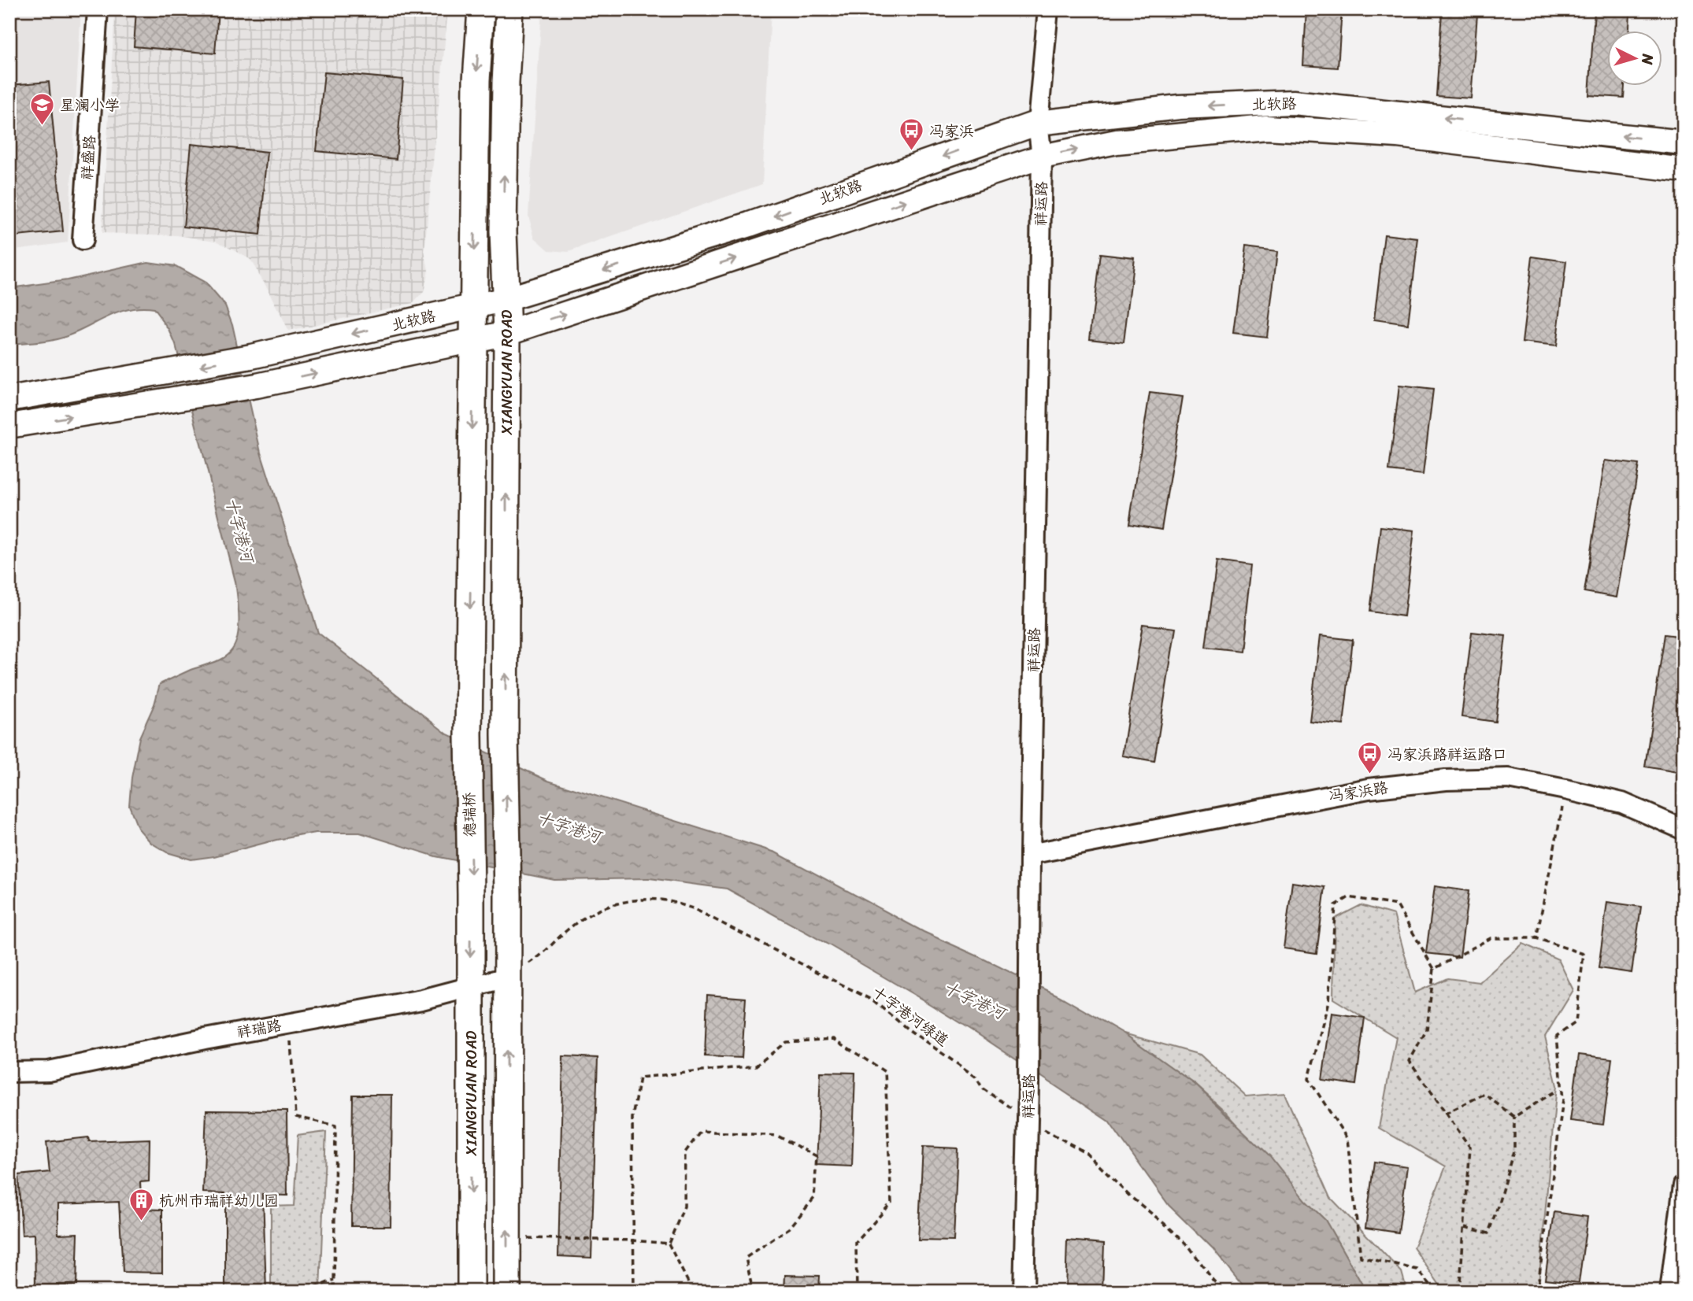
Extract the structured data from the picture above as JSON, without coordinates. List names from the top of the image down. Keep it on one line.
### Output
{"streets":{"main road":["XIANGYUAN ROAD","德瑞桥"],"street":["北软路","祥盛路","祥运路","冯家浜路","祥瑞路"],"path":["十字港河绿道"]},"crossings":[["北软路","祥运路"],["北软路","XIANGYUAN ROAD"],["北软路","德瑞桥"],["祥运路","冯家浜路"],["祥运路","十字港河绿道"],["XIANGYUAN ROAD","德瑞桥"],["XIANGYUAN ROAD","十字港河绿道"],["XIANGYUAN ROAD","祥瑞路"],["十字港河绿道","祥瑞路"]],"one_way":["德瑞桥"],"water":["十字港河"],"places":{"school or university":["星澜小学"],"bus stop":["冯家浜","冯家浜路祥运路口"],"building":["杭州市瑞祥幼儿园"]},"north":"right"}
